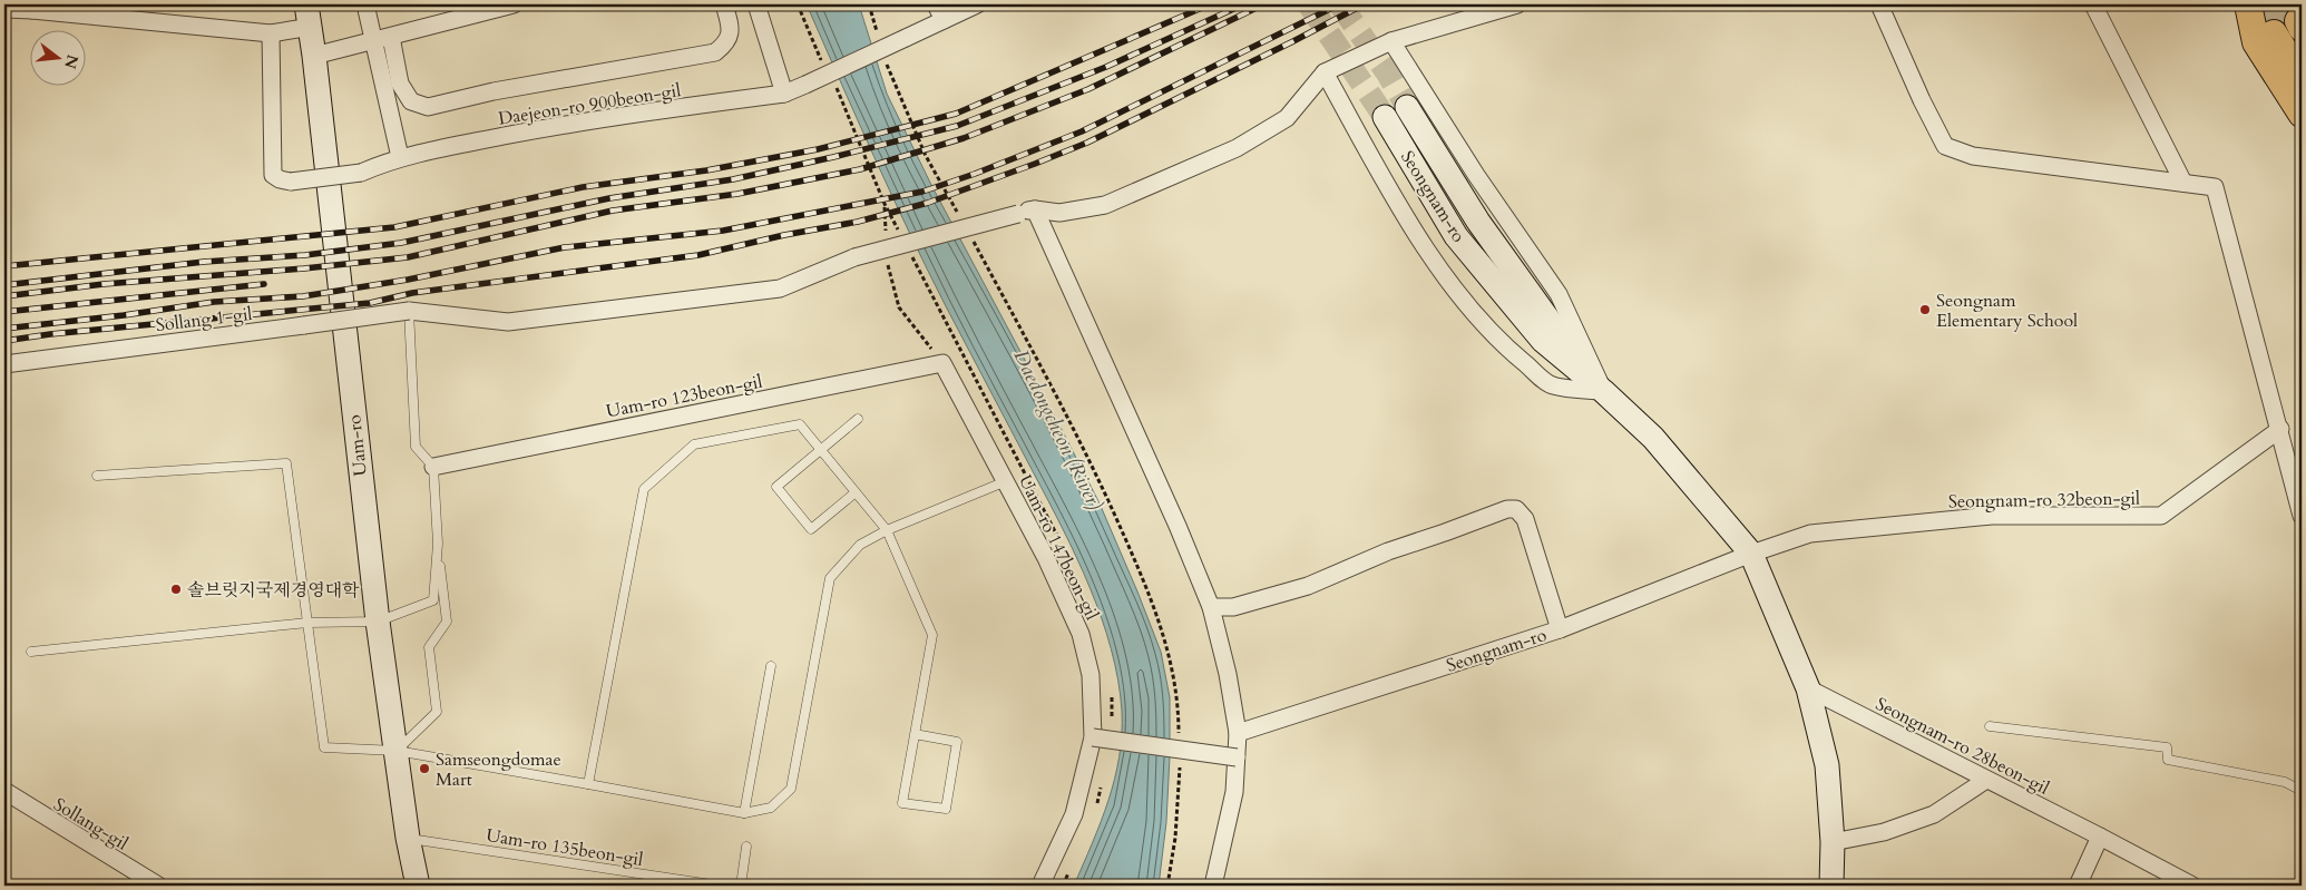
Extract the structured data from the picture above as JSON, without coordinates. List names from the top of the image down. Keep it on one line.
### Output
{"streets":{"main road":["Seongnam-ro","Uam-ro"],"street":["Daejeon-ro 900beon-gil","Sollang 1-gil","Uam-ro 123beon-gil","Seongnam-ro 32beon-gil","Uam-ro 147beon-gil","Seongnam-ro 28beon-gil","Sollang-gil"],"lane":["Uam-ro 135beon-gil"]},"crossings":[["Seongnam-ro","Seongnam-ro 32beon-gil"],["Seongnam-ro","Seongnam-ro 28beon-gil"],["Uam-ro 123beon-gil","Uam-ro 147beon-gil"],["Uam-ro","Uam-ro 135beon-gil"]],"water":["Daedongcheon (River)"],"places":["Seongnam Elementary School","솔브릿지국제경영대학","Samseongdomae Mart"],"north":"right"}
